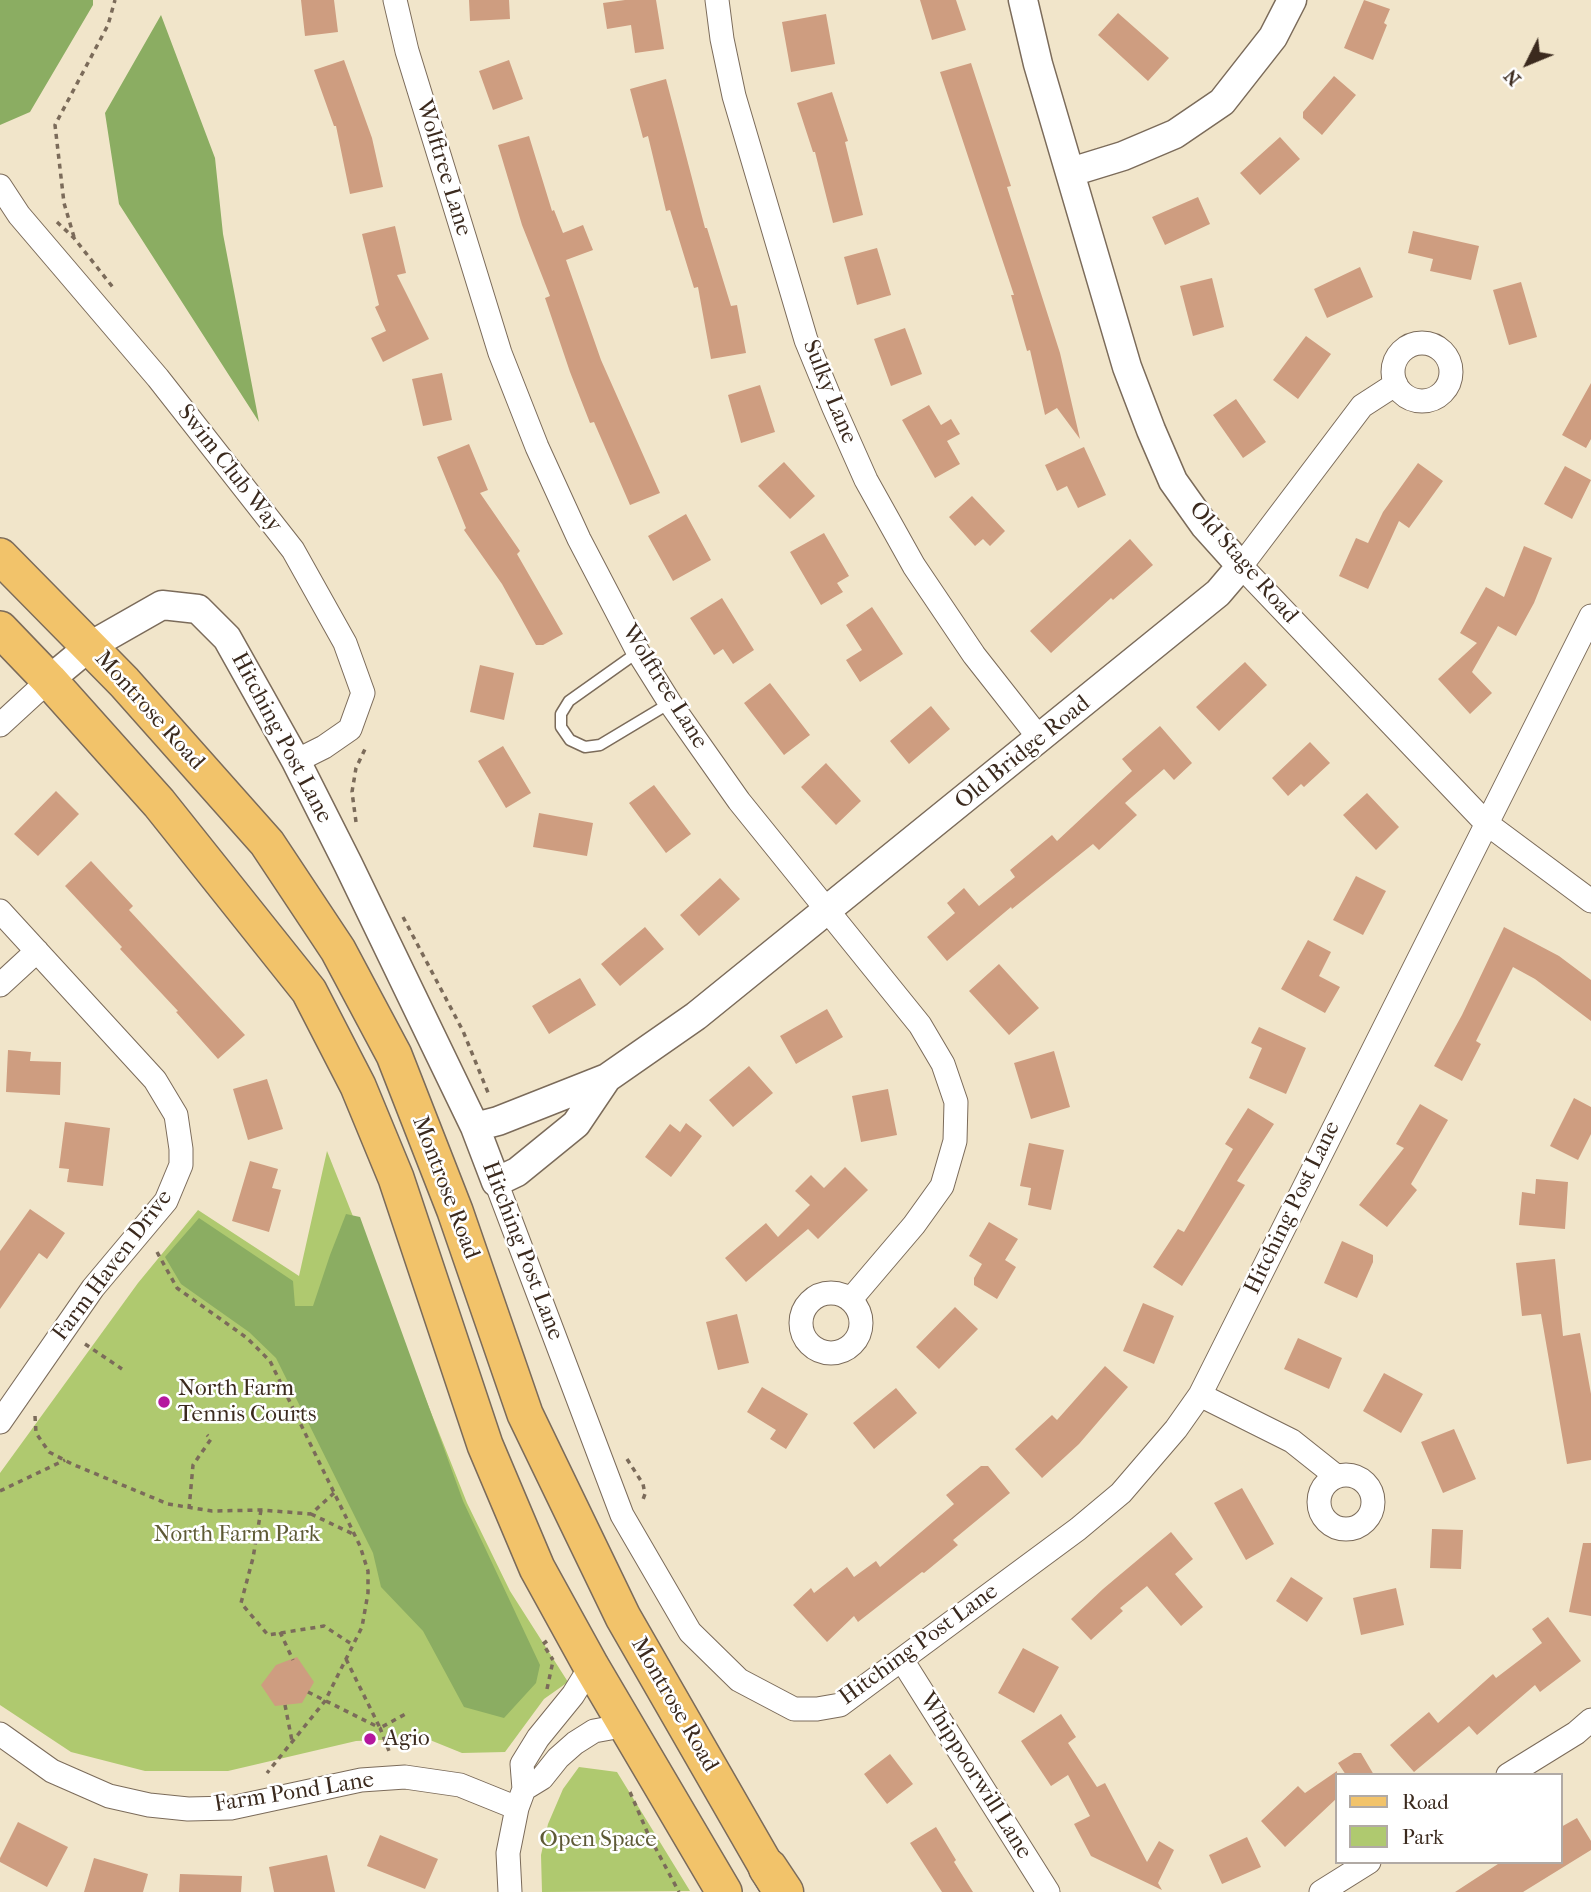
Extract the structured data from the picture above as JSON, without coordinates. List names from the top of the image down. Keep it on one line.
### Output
{"streets":{"main road":["Montrose Road"],"street":["Wolftree Lane","Sulky Lane","Swim Club Way","Old Stage Road","Hitching Post Lane","Old Bridge Road","Farm Haven Drive","Whippoorwill Lane","Farm Pond Lane"]},"crossings":[["Wolftree Lane","Old Bridge Road"],["Sulky Lane","Old Bridge Road"],["Swim Club Way","Hitching Post Lane"],["Old Stage Road","Hitching Post Lane"],["Old Stage Road","Old Bridge Road"],["Montrose Road","Hitching Post Lane"],["Hitching Post Lane","Old Bridge Road"],["Hitching Post Lane","Whippoorwill Lane"]],"parks":["North Farm Park","Open Space"],"places":["North Farm Tennis Courts","Agio"],"legend":["Road","Park"],"north":"bottom left"}
